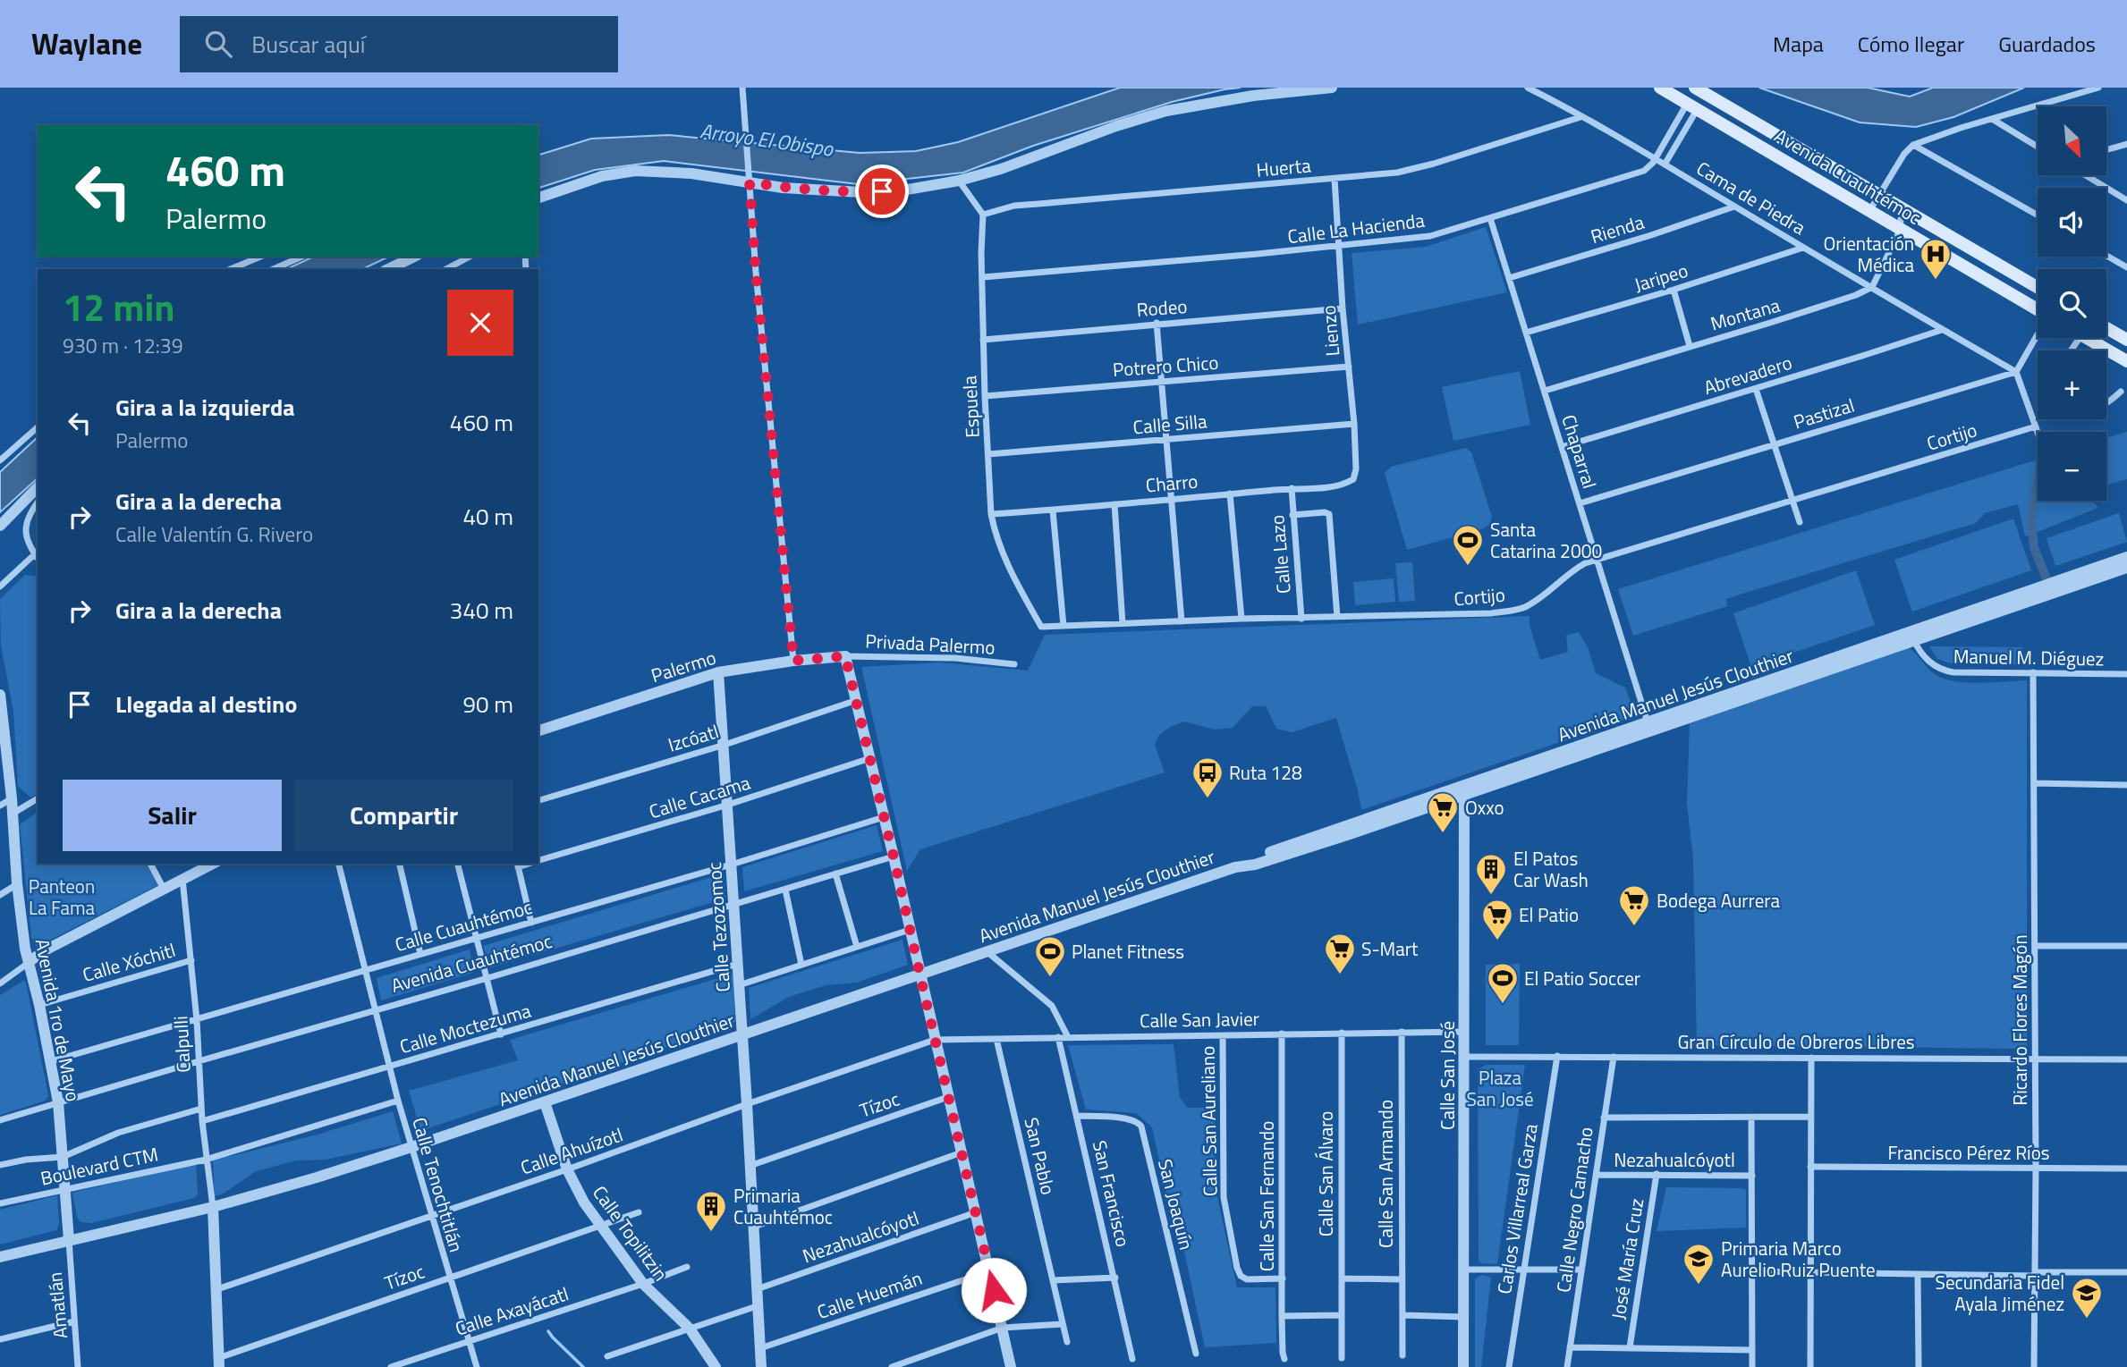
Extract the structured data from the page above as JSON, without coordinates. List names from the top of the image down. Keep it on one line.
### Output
{"streets":{"main road":["Avenida Cuauhtémoc"],"street":["Huerta","Cama de Piedra","Calle La Hacienda","Rienda","Jaripeo","Rodeo","Montana","Lienzo","Potrero Chico","Abrevadero","Espuela","Pastizal","Calle Silla","Cortijo","Chaparral","Charro","Calle Lazo","Privada Palermo","Manuel M. Diéguez","Palermo","Avenida Manuel Jesús Clouthier","Izcóatl","Calle Cacama","Calle Cuauhtémoc","Calle Tezozomoc","Calle Xóchitl","Calle San Javier","Avenida 1ro de Mayo","Ricardo Flores Magón","Calle Moctezuma","Gran Círculo de Obreros Libres","Calpulli","Calle San José","Tízoc","Calle San Aureliano","Calle Ahuízotl","Francisco Pérez Ríos","San Pablo","Nezahualcóyotl","Boulevard CTM","Calle San Álvaro","Calle San Armando","Calle Tenochtitlán","San Francisco","Calle San Fernando","San Joaquín","Carlos Villarreal Garza","Calle Negro Camacho","Calle Topilitzin","José María Cruz","Calle Huemán","Amatlán","Calle Axayácatl"]},"crossings":[["Huerta","Cama de Piedra"],["Huerta","Lienzo"],["Huerta","Espuela"],["Avenida Cuauhtémoc","Calle La Hacienda"],["Avenida Cuauhtémoc","Calle Tezozomoc"],["Avenida Cuauhtémoc","Avenida 1ro de Mayo"],["Avenida Cuauhtémoc","Calpulli"],["Avenida Cuauhtémoc","Calle Tenochtitlán"],["Cama de Piedra","Calle La Hacienda"],["Cama de Piedra","Rienda"],["Cama de Piedra","Jaripeo"],["Cama de Piedra","Montana"],["Cama de Piedra","Abrevadero"],["Cama de Piedra","Pastizal"],["Calle La Hacienda","Lienzo"],["Calle La Hacienda","Espuela"],["Calle La Hacienda","Chaparral"],["Rienda","Chaparral"],["Jaripeo","Chaparral"],["Rodeo","Lienzo"],["Rodeo","Espuela"],["Montana","Chaparral"],["Lienzo","Potrero Chico"],["Lienzo","Calle Silla"],["Lienzo","Charro"],["Potrero Chico","Espuela"],["Abrevadero","Chaparral"],["Espuela","Calle Silla"],["Espuela","Cortijo"],["Espuela","Charro"],["Pastizal","Chaparral"],["Cortijo","Chaparral"],["Cortijo","Calle Lazo"],["Chaparral","Avenida Manuel Jesús Clouthier"],["Charro","Calle Lazo"],["Privada Palermo","Palermo"],["Manuel M. Diéguez","Avenida Manuel Jesús Clouthier"],["Manuel M. Diéguez","Ricardo Flores Magón"],["Palermo","Calle Tezozomoc"],["Avenida Manuel Jesús Clouthier","Calle Tezozomoc"],["Avenida Manuel Jesús Clouthier","Avenida 1ro de Mayo"],["Avenida Manuel Jesús Clouthier","Calpulli"],["Avenida Manuel Jesús Clouthier","Calle San José"],["Avenida Manuel Jesús Clouthier","Calle Tenochtitlán"],["Avenida Manuel Jesús Clouthier","Calle Topilitzin"],["Avenida Manuel Jesús Clouthier","Amatlán"],["Izcóatl","Calle Tezozomoc"],["Calle Cacama","Calle Tezozomoc"],["Calle Cuauhtémoc","Calle Tezozomoc"],["Calle Cuauhtémoc","Avenida 1ro de Mayo"],["Calle Cuauhtémoc","Calpulli"],["Calle Cuauhtémoc","Calle Tenochtitlán"],["Calle Tezozomoc","Calle Moctezuma"],["Calle Tezozomoc","Tízoc"],["Calle Tezozomoc","Calle Ahuízotl"],["Calle Tezozomoc","Nezahualcóyotl"],["Calle Tezozomoc","Calle Huemán"],["Calle Xóchitl","Avenida 1ro de Mayo"],["Calle Xóchitl","Calpulli"],["Calle San Javier","Calle San José"],["Calle San Javier","Calle San Aureliano"],["Calle San Javier","Calle Ahuízotl"],["Calle San Javier","San Pablo"],["Calle San Javier","Calle San Álvaro"],["Calle San Javier","Calle San Armando"],["Calle San Javier","San Francisco"],["Calle San Javier","Calle San Fernando"],["Avenida 1ro de Mayo","Boulevard CTM"],["Avenida 1ro de Mayo","Amatlán"],["Ricardo Flores Magón","Gran Círculo de Obreros Libres"],["Ricardo Flores Magón","Francisco Pérez Ríos"],["Calle Moctezuma","Calpulli"],["Calle Moctezuma","Calle Tenochtitlán"],["Gran Círculo de Obreros Libres","Calle San José"],["Gran Círculo de Obreros Libres","Carlos Villarreal Garza"],["Gran Círculo de Obreros Libres","Calle Negro Camacho"],["Calpulli","Boulevard CTM"],["Tízoc","Calle Tenochtitlán"],["Tízoc","Calle Topilitzin"],["Calle San Aureliano","Calle San Fernando"],["Calle Ahuízotl","Calle Tenochtitlán"],["Calle Ahuízotl","Calle Topilitzin"],["Nezahualcóyotl","Calle Negro Camacho"],["Nezahualcóyotl","José María Cruz"],["Boulevard CTM","Calle Tenochtitlán"],["Calle Tenochtitlán","Calle Axayácatl"],["San Francisco","San Joaquín"],["Calle Topilitzin","Calle Axayácatl"]],"water":["Arroyo El Obispo"],"parks":["Panteon La Fama","Plaza San José"],"places":{"hospital":["Orientación Médica"],"sports":["Santa Catarina 2000","Planet Fitness","El Patio Soccer"],"bus stop":["Ruta 128"],"supermarket":["Oxxo","Bodega Aurrera","El Patio","S-Mart"],"building":["El Patos Car Wash","Primaria Cuauhtémoc"],"school or university":["Primaria Marco Aurelio Ruiz Puente","Secundaria Fidel Ayala Jiménez"]},"north":"bottom right","page":{"header":"Waylane","search":"Buscar aquí","nav":["Mapa","Cómo llegar","Guardados"],"map_buttons":["+","−"],"turn":["460 m","Palermo"],"heading":["12 min","930 m · 12:39"],"list":[{"name":"Gira a la izquierda","note":"Palermo","value":"460 m"},{"name":"Gira a la derecha","note":"Calle Valentín G. Rivero","value":"40 m"},{"name":"Gira a la derecha","value":"340 m"},{"name":"Llegada al destino","value":"90 m"}],"buttons":["Salir","Compartir"]}}
